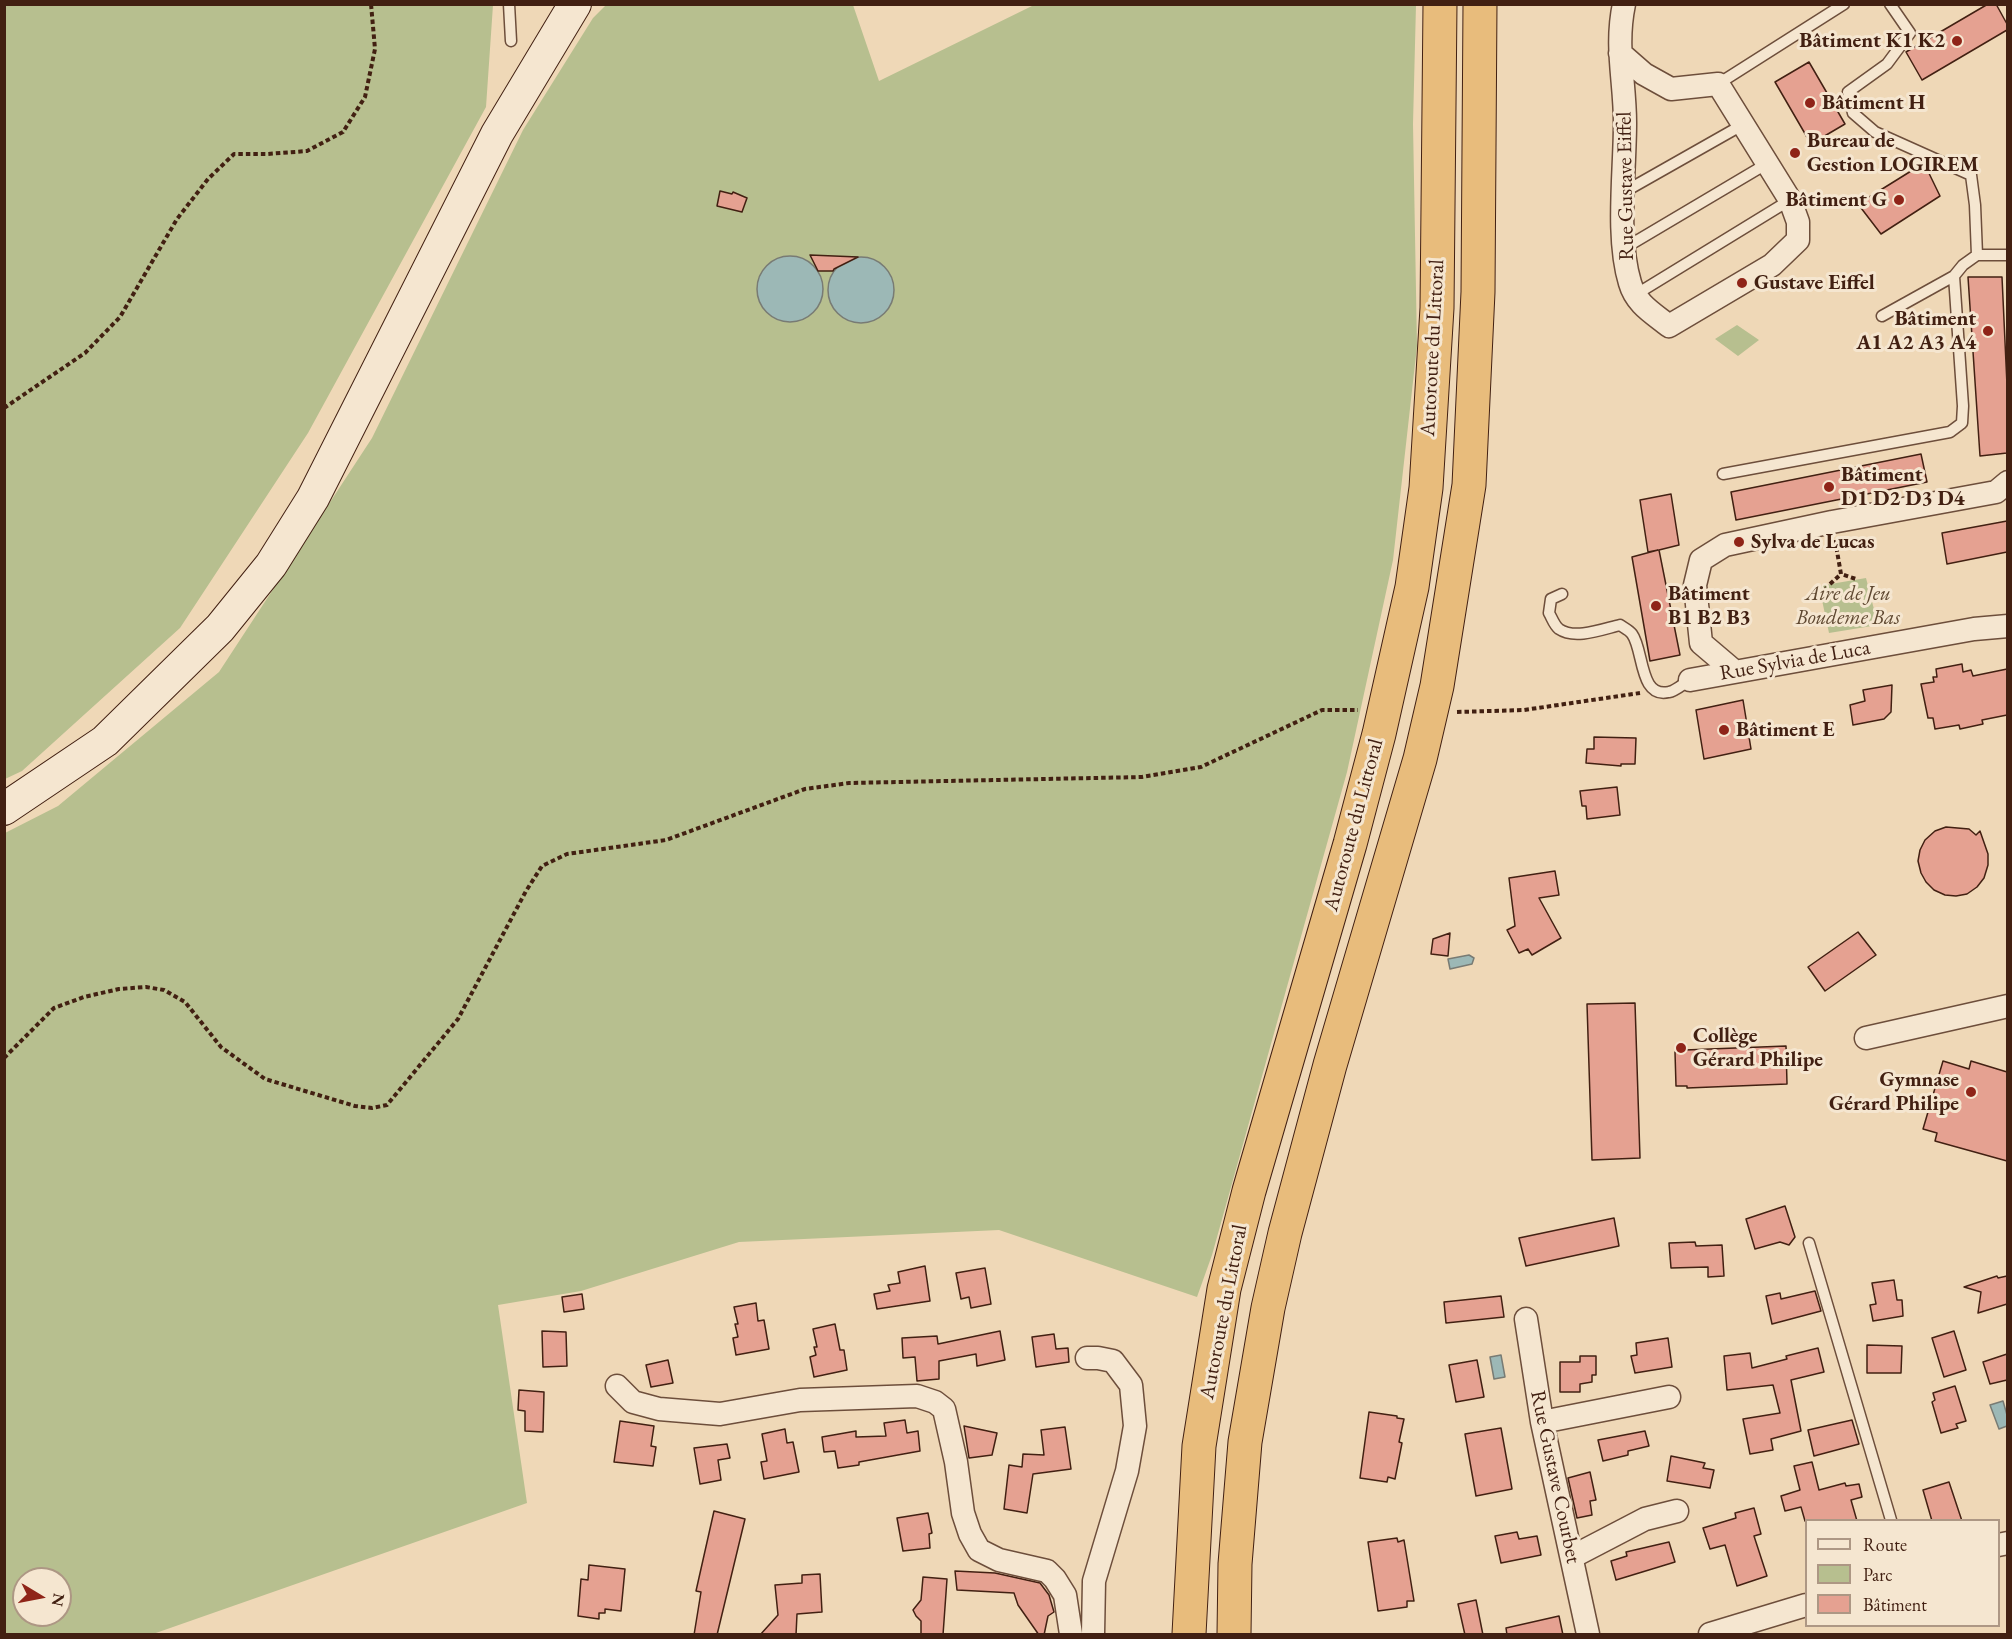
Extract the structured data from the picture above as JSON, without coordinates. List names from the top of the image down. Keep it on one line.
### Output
{"streets":{"highway":["Autoroute du Littoral"],"street":["Rue Gustave Eiffel","Rue Sylvia de Luca","Rue Gustave Courbet"]},"parks":["Aire de Jeu Boudeme Bas"],"places":["Bâtiment K1 K2","Bâtiment H","Bureau de Gestion LOGIREM","Bâtiment G","Gustave Eiffel","Bâtiment A1 A2 A3 A4","Bâtiment D1 D2 D3 D4","Sylva de Lucas","Bâtiment B1 B2 B3","Bâtiment E","Collège Gérard Philipe","Gymnase Gérard Philipe"],"legend":["Route","Parc","Bâtiment"],"north":"right"}
